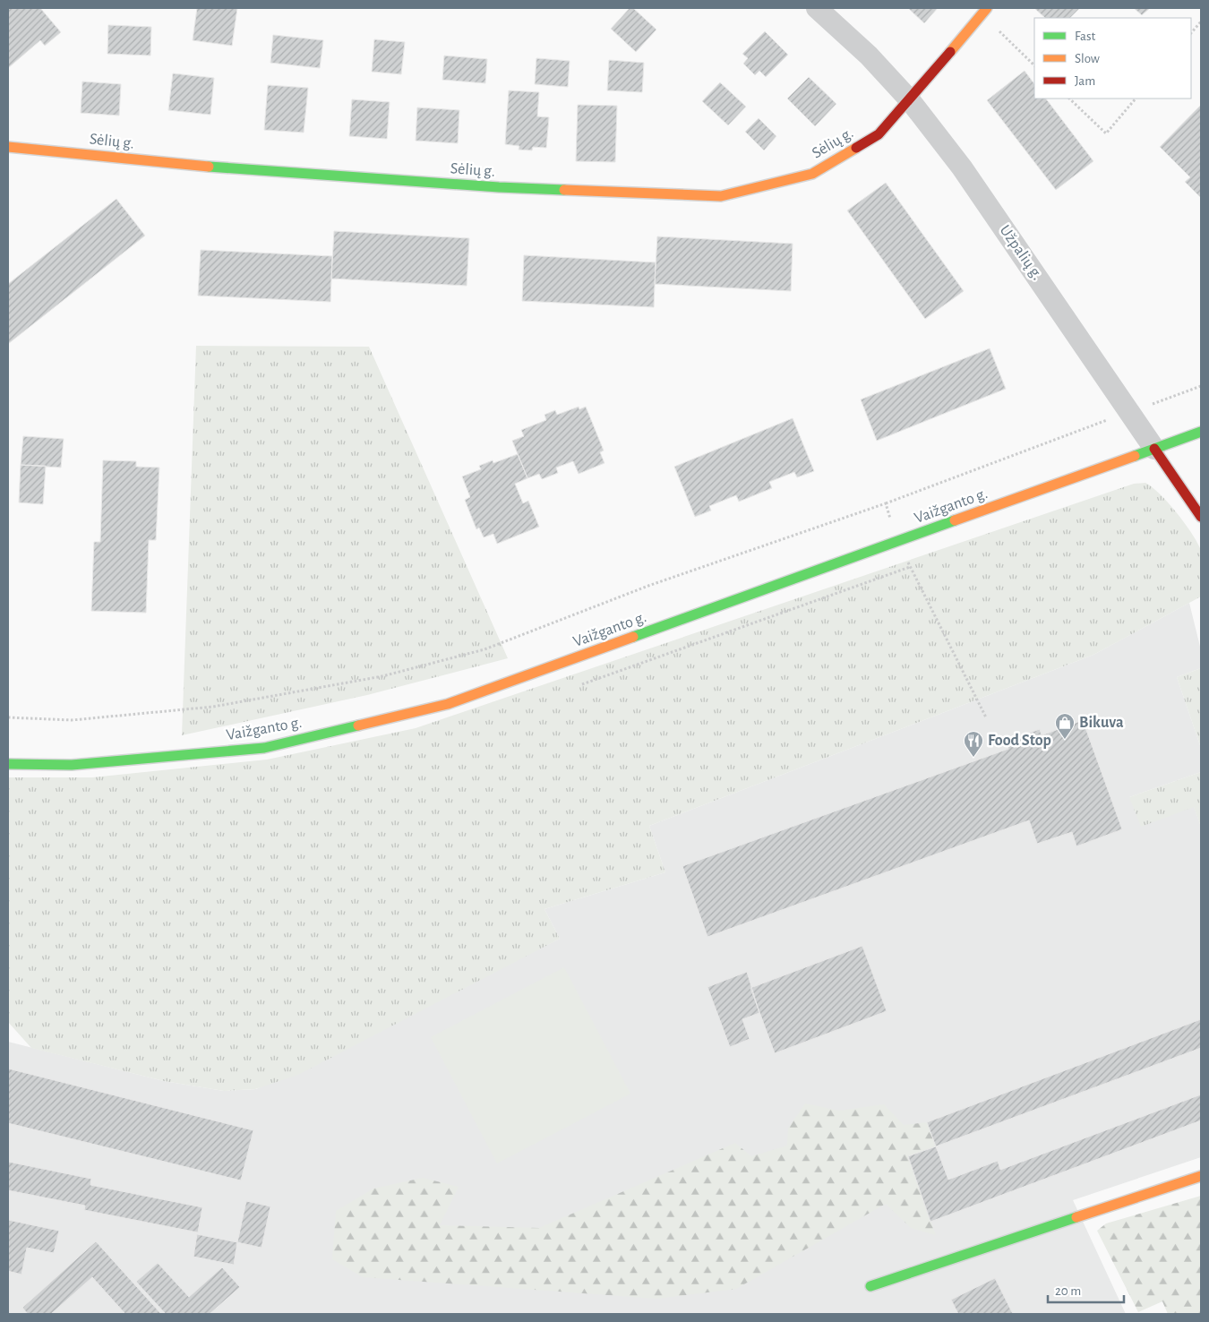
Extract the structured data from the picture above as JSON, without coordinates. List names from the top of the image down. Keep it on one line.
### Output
{"streets":{"street":["Sėlių g.","Užpalių g.","Vaižganto g."]},"crossings":[["Sėlių g.","Užpalių g."],["Užpalių g.","Vaižganto g."]],"places":{"shop":["Bikuva"],"restaurant":["Food Stop"]},"legend":["Fast","Slow","Jam"],"scale_bar":"20 m"}
